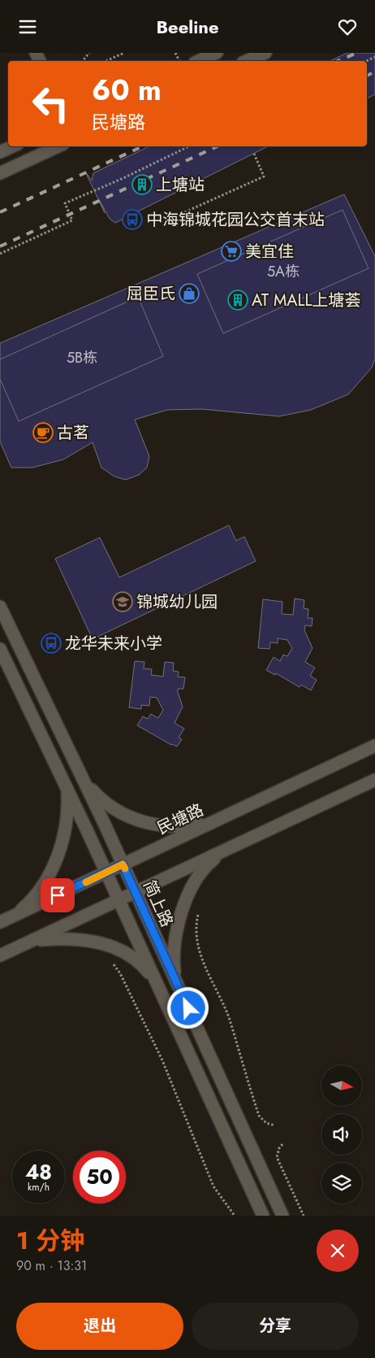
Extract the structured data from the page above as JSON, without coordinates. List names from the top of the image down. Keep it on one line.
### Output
{"streets":{"main road":["民塘路","简上路"]},"crossings":[["民塘路","简上路"]],"places":{"building":["上塘站","AT MALL上塘荟"],"bus stop":["中海锦城花园公交首末站","龙华未来小学"],"supermarket":["美宜佳"],"shop":["屈臣氏"],"cafe":["古茗"],"school or university":["锦城幼儿园"]},"house_numbers":["5A栋","5B栋"],"north":"right","page":{"header":"Beeline","turn":["60 m","民塘路"],"speed":"48 km/h","limit":"50","heading":["1 分钟","90 m · 13:31"],"buttons":["退出","分享"]}}
